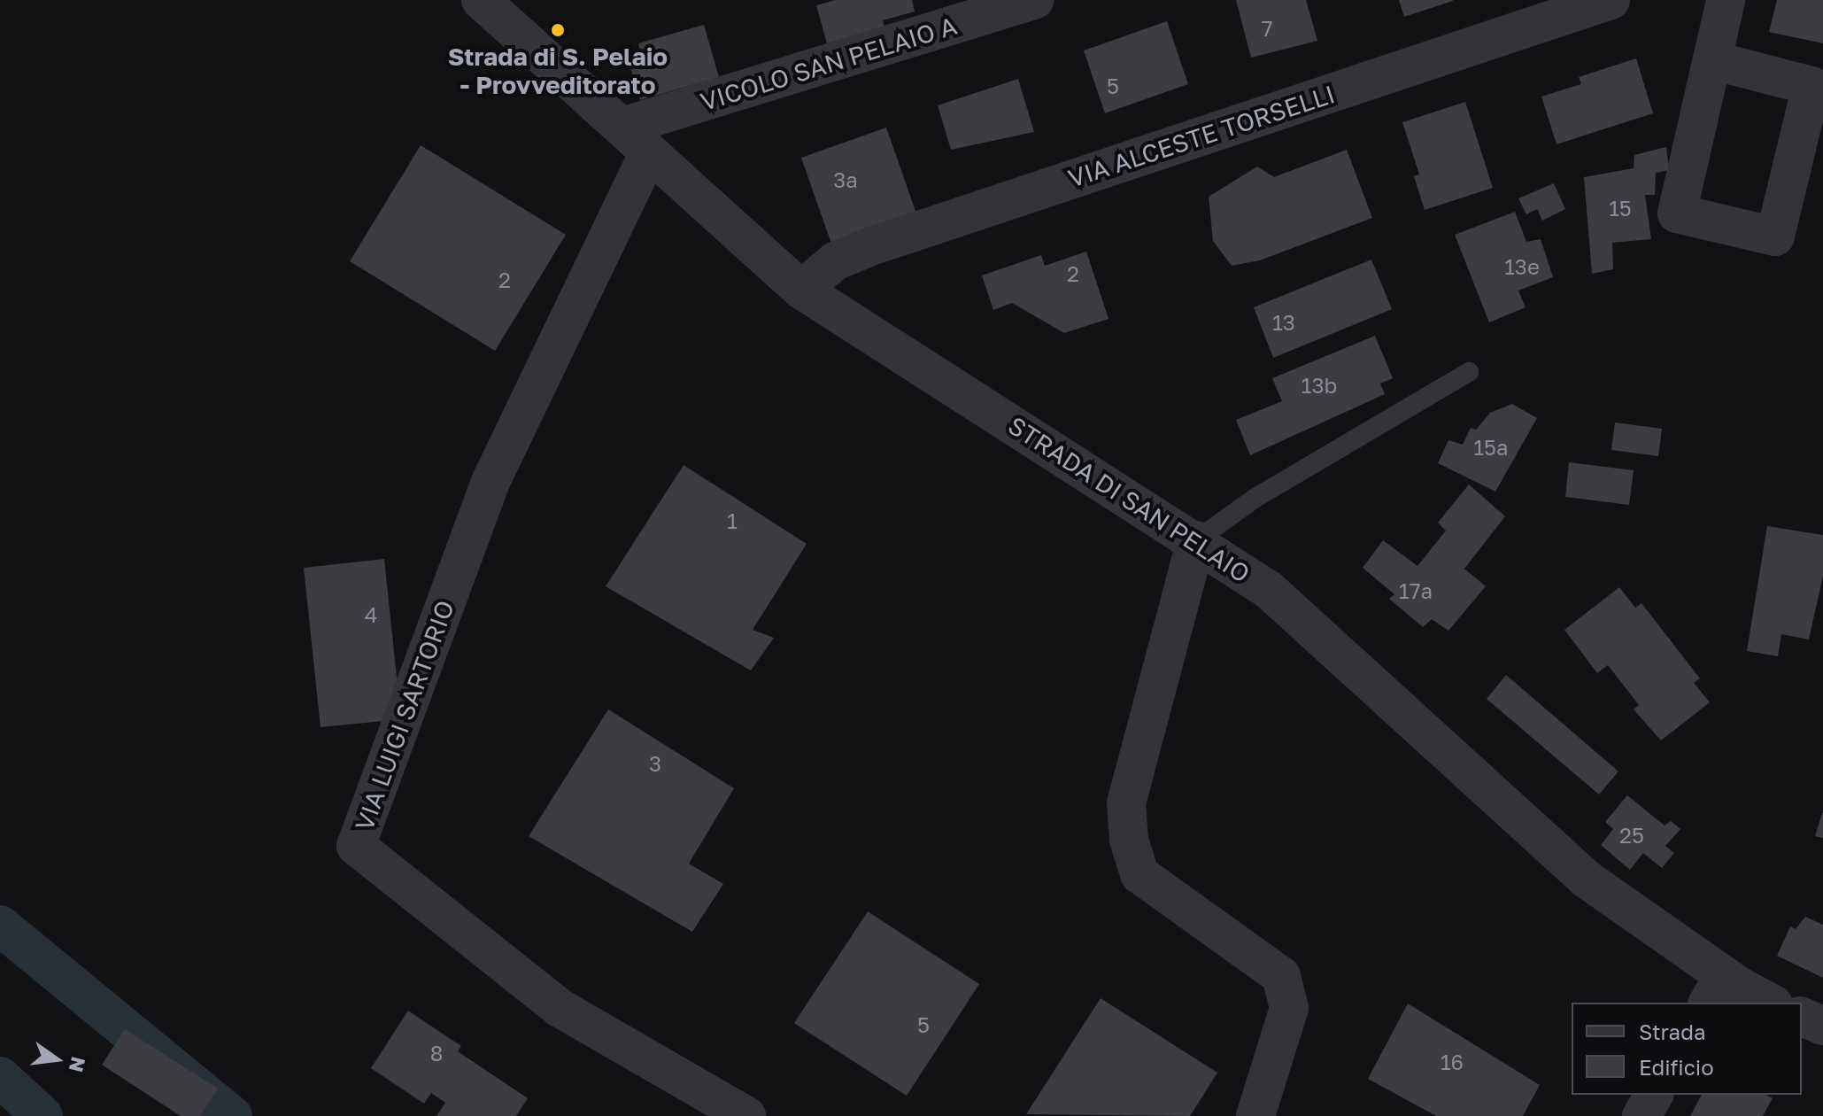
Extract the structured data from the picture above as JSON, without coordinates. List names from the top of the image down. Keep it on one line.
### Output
{"streets":{"street":["VICOLO SAN PELAIO A","VIA ALCESTE TORSELLI","STRADA DI SAN PELAIO","VIA LUIGI SARTORIO"]},"crossings":[["VICOLO SAN PELAIO A","STRADA DI SAN PELAIO"],["VICOLO SAN PELAIO A","VIA LUIGI SARTORIO"],["VIA ALCESTE TORSELLI","STRADA DI SAN PELAIO"],["STRADA DI SAN PELAIO","VIA LUIGI SARTORIO"]],"places":["Strada di S. Pelaio - Provveditorato"],"house_numbers":["7","5","3a","15","13e","2","2","13","13b","15a","1","17a","4","3","25","5","8","16"],"legend":["Strada","Edificio"],"north":"right"}
